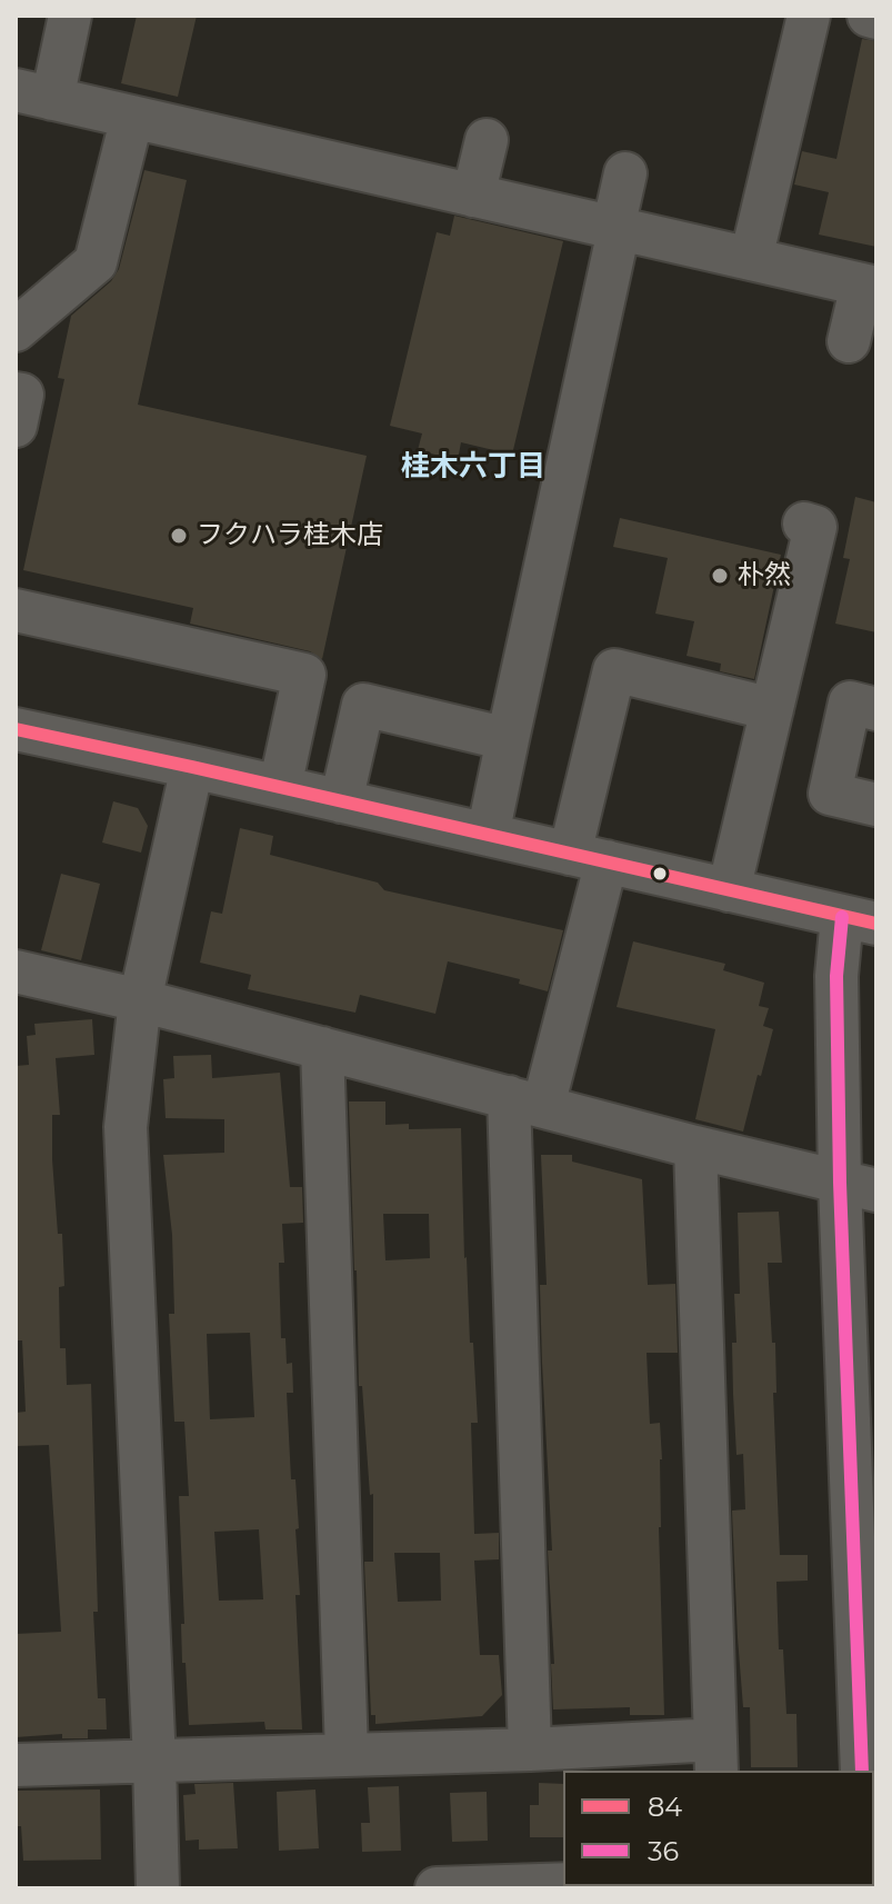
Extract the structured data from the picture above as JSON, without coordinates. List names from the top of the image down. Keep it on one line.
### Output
{"districts":["桂木六丁目"],"places":["フクハラ桂木店","朴然"],"lines":["transit line 84","transit line 36"],"legend":["84","36"]}
